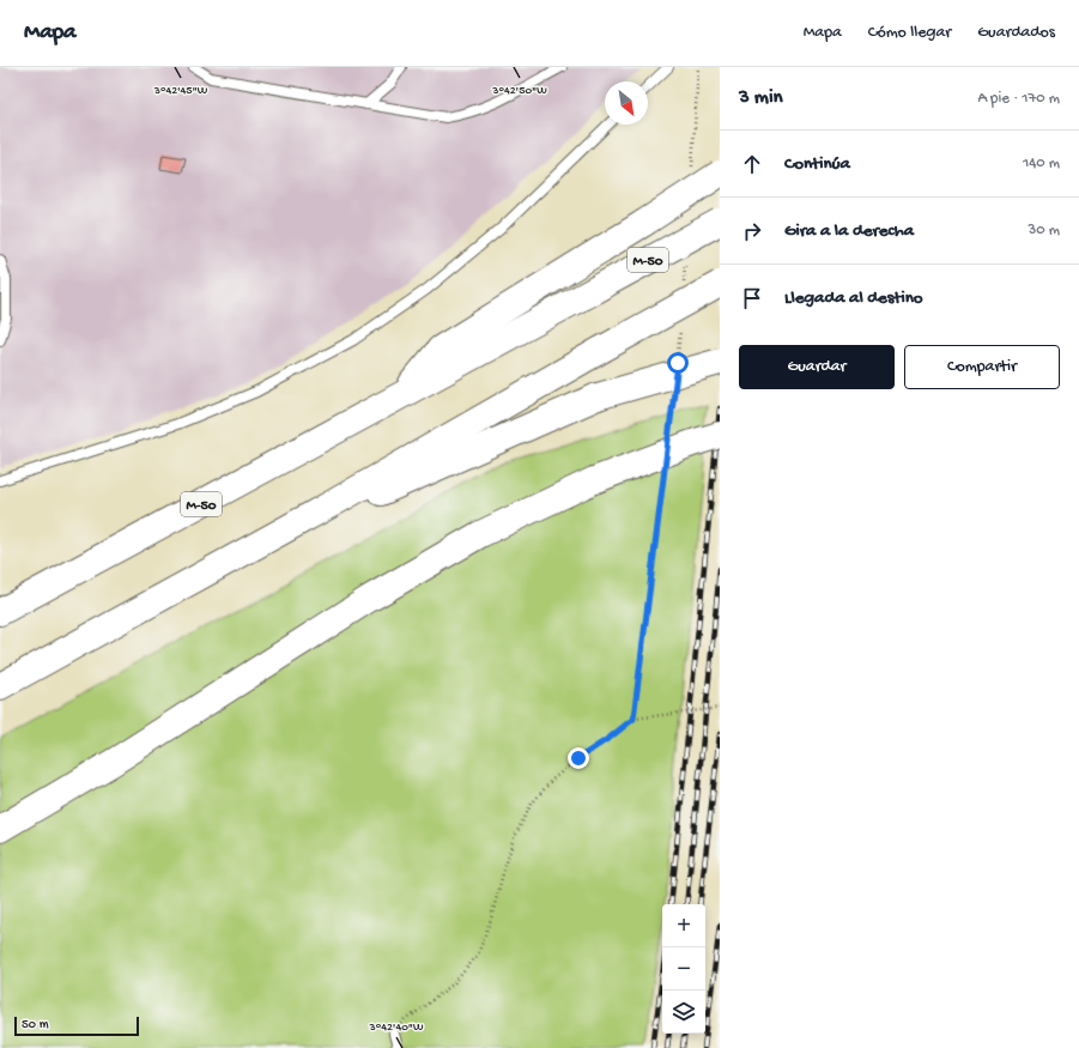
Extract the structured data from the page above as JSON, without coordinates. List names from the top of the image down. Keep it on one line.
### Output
{"streets":{"highway":["M-50"]},"scale_bar":"50 m","north":"bottom right","page":{"header":"Mapa","nav":["Mapa","Cómo llegar","Guardados"],"heading":["3 min","A pie · 170 m"],"list":[["Continúa","140 m"],["Gira a la derecha","30 m"],"Llegada al destino"],"buttons":["Guardar","Compartir"],"map_buttons":["+","−"],"scale":"50 m"},"coordinates":["3°42'50\"W","3°42'45\"W","3°42'40\"W"]}
